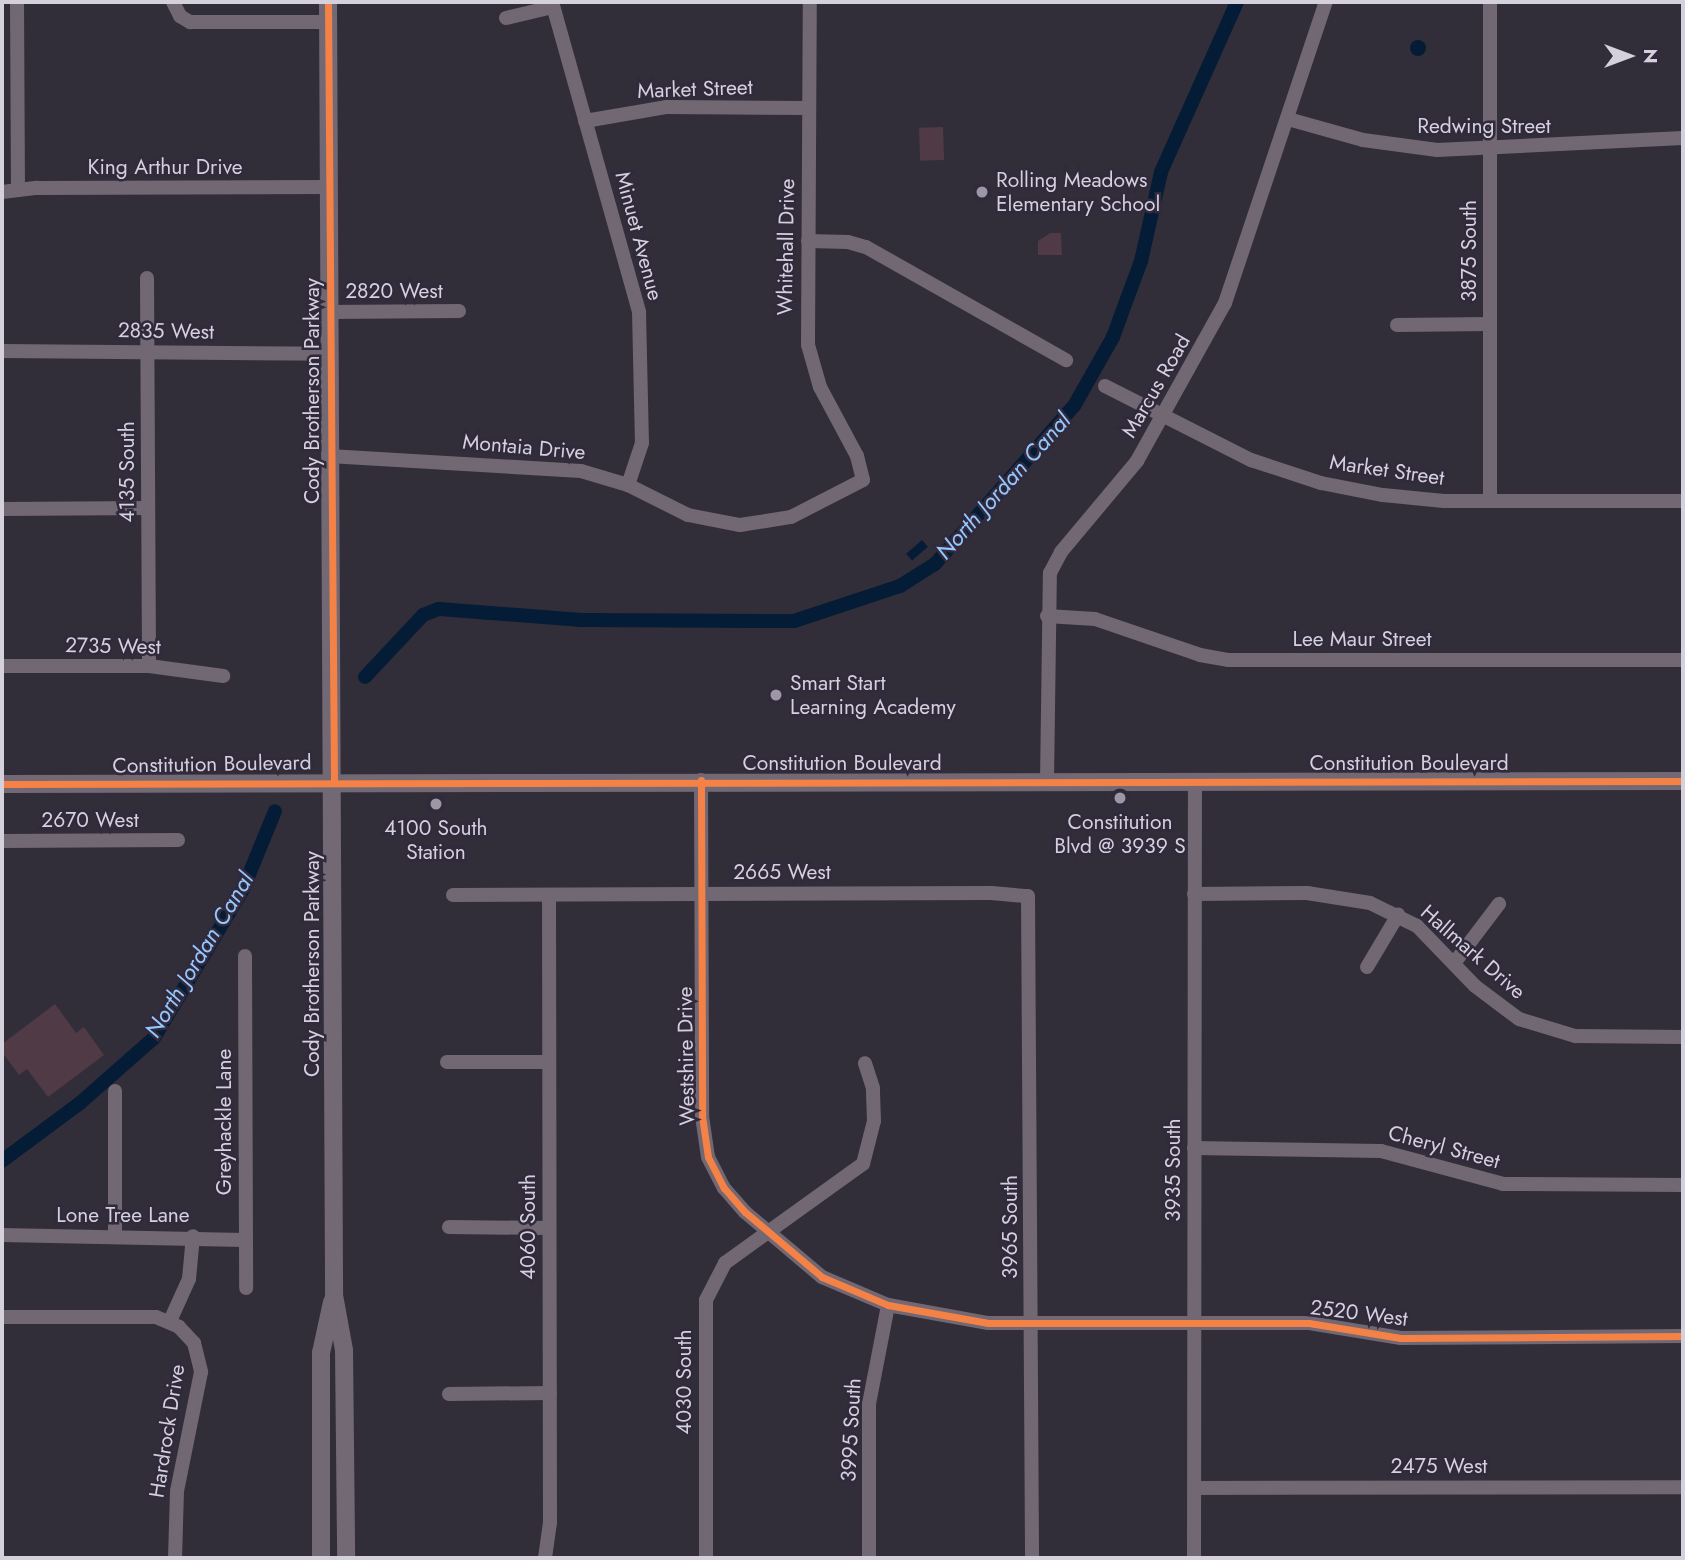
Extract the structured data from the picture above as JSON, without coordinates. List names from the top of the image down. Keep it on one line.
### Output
{"streets":{"main road":["Cody Brotherson Parkway","Constitution Boulevard"],"street":["Market Street","Redwing Street","King Arthur Drive","Minuet Avenue","Whitehall Drive","3875 South","2820 West","2835 West","Marcus Road","Montaia Drive","4135 South","Lee Maur Street","2735 West","2670 West","2665 West","Hallmark Drive","Westshire Drive","Greyhackle Lane","Cheryl Street","3935 South","Lone Tree Lane","4060 South","3965 South","2520 West","4030 South","3995 South","Hardrock Drive","2475 West"]},"crossings":[["Market Street","Minuet Avenue"],["Market Street","Whitehall Drive"],["Market Street","3875 South"],["Market Street","Marcus Road"],["Redwing Street","3875 South"],["Redwing Street","Marcus Road"],["King Arthur Drive","Cody Brotherson Parkway"],["Minuet Avenue","Montaia Drive"],["Whitehall Drive","Montaia Drive"],["2820 West","Cody Brotherson Parkway"],["2835 West","Cody Brotherson Parkway"],["2835 West","4135 South"],["Marcus Road","Lee Maur Street"],["Marcus Road","Constitution Boulevard"],["Cody Brotherson Parkway","Montaia Drive"],["Cody Brotherson Parkway","Constitution Boulevard"],["4135 South","2735 West"],["Constitution Boulevard","Westshire Drive"],["Constitution Boulevard","3935 South"],["2665 West","Westshire Drive"],["2665 West","4060 South"],["2665 West","3965 South"],["Hallmark Drive","3935 South"],["Westshire Drive","3965 South"],["Westshire Drive","2520 West"],["Westshire Drive","4030 South"],["Westshire Drive","3995 South"],["Greyhackle Lane","Lone Tree Lane"],["Cheryl Street","3935 South"],["3935 South","2520 West"],["3935 South","2475 West"],["3965 South","2520 West"]],"water":["North Jordan Canal"],"places":["Rolling Meadows Elementary School","Smart Start Learning Academy","Constitution Blvd @ 3939 S","4100 South Station"],"north":"right"}
